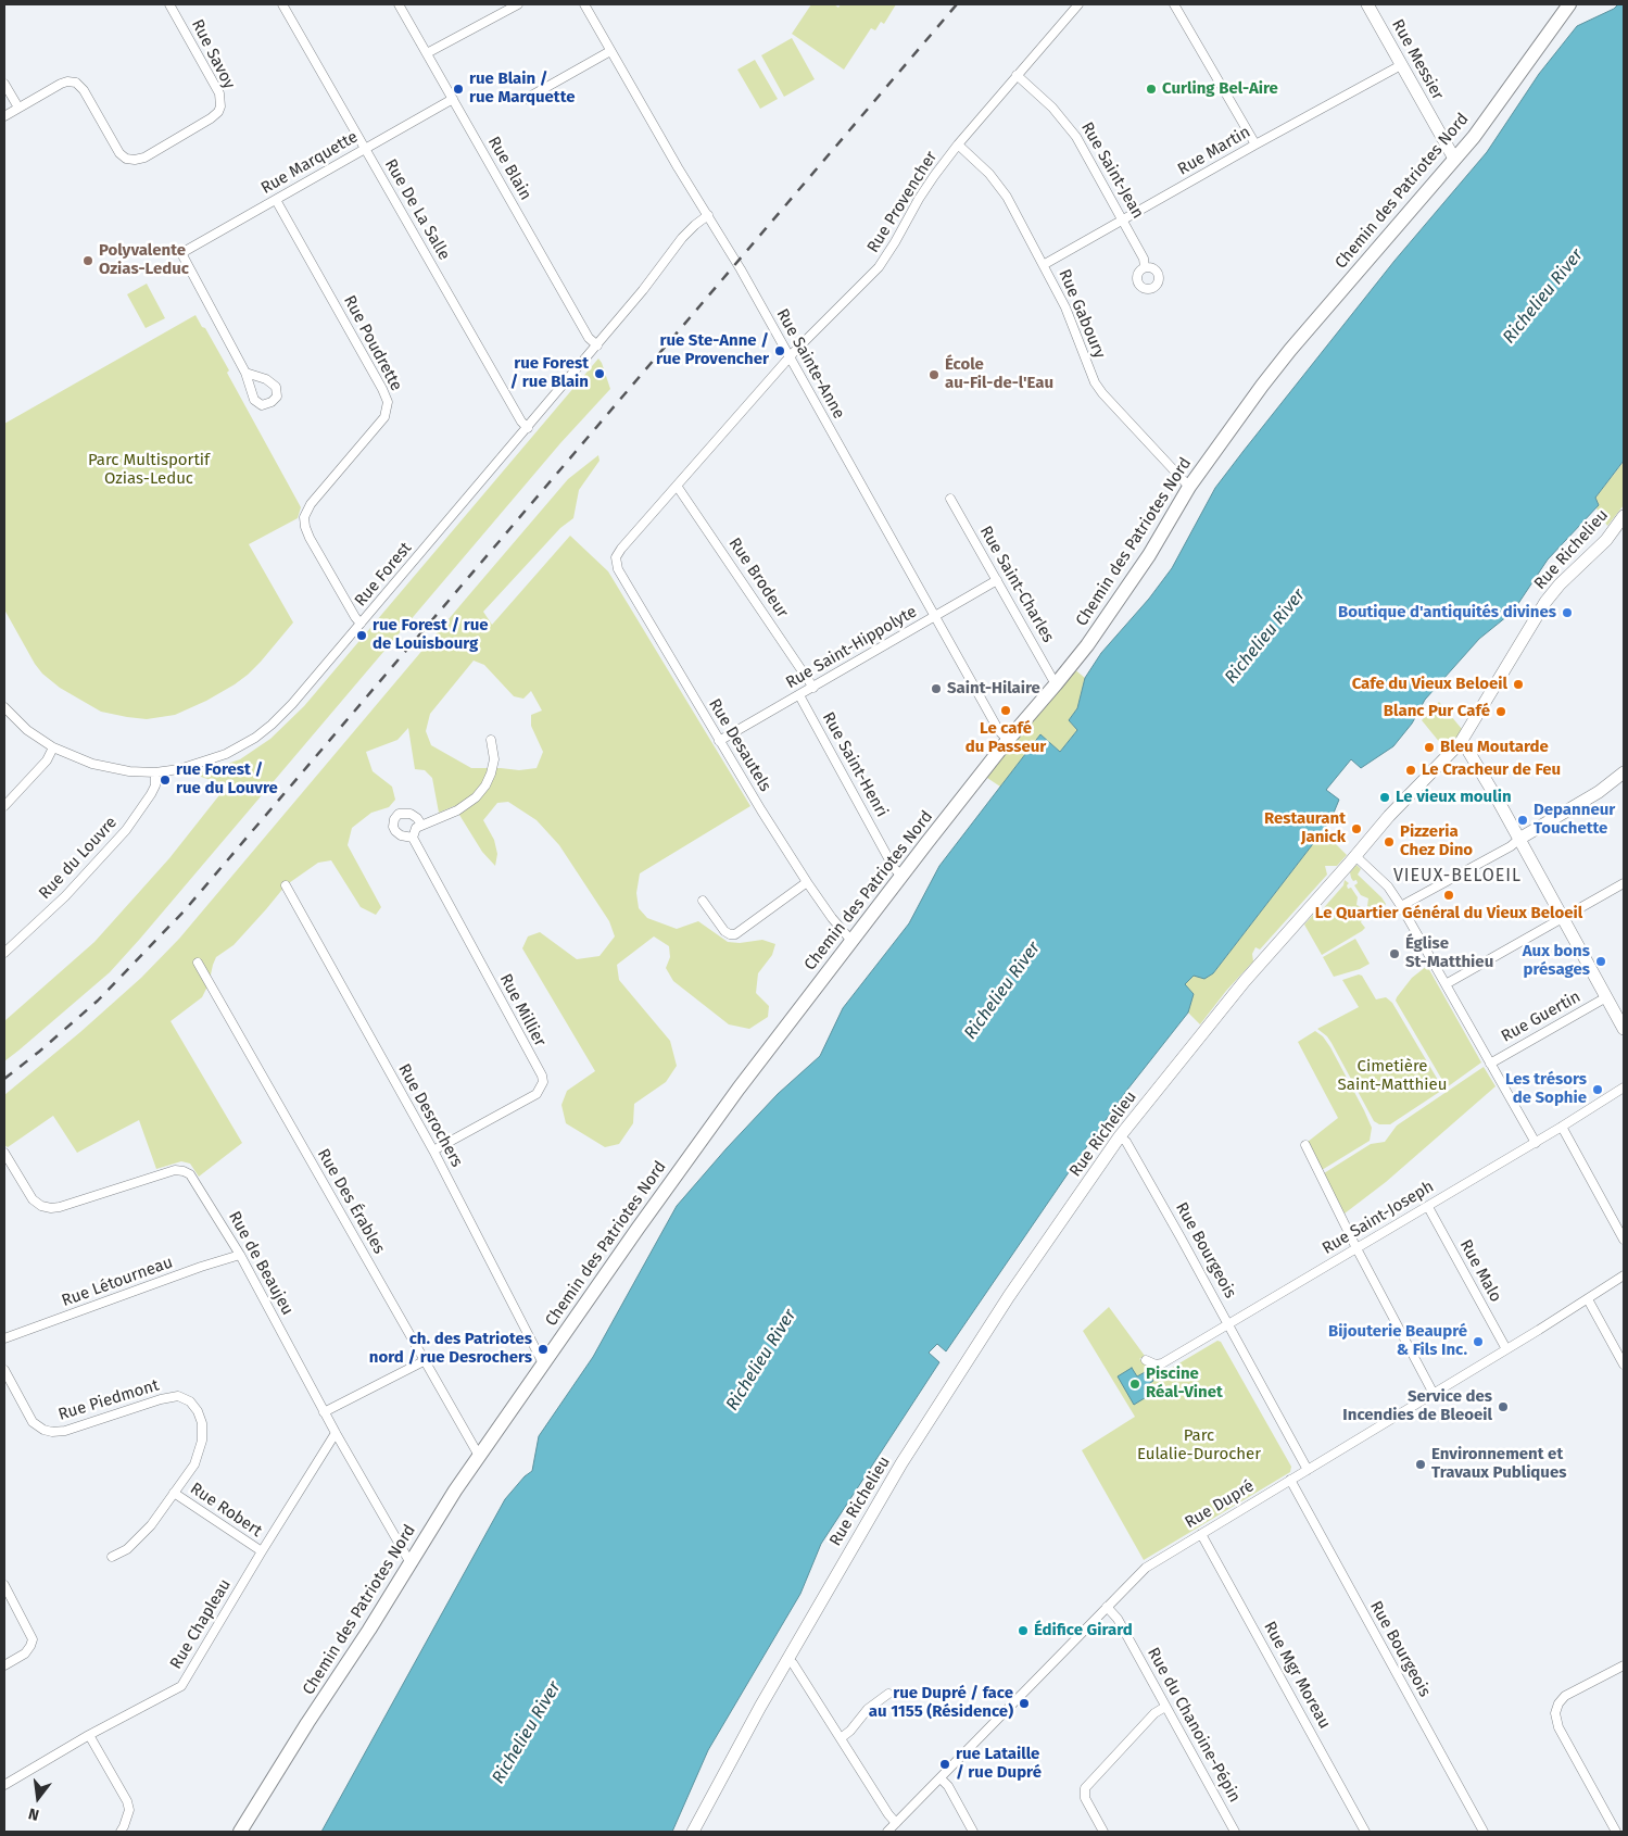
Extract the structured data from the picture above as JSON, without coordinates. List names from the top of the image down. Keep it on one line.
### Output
{"streets":{"main road":["Rue Messier","Chemin des Patriotes Nord","Rue Richelieu"],"street":["Rue Savoy","Rue Martin","Rue Marquette","Rue Blain","Rue Saint-Jean","Rue Provencher","Rue De La Salle","Rue Gaboury","Rue Poudrette","Rue Sainte-Anne","Rue Forest","Rue Brodeur","Rue Saint-Charles","Rue Saint-Hippolyte","Rue Desautels","Rue Saint-Henri","Rue du Louvre","Rue Millier","Rue Guertin","Rue Desrochers","Rue Des Érables","Rue Saint-Joseph","Rue Bourgeois","Rue de Beaujeu","Rue Malo","Rue Létourneau","Rue Piedmont","Rue Dupré","Rue Robert","Rue Chapleau","Rue Mgr Moreau","Rue du Chanoine-Pépin"]},"crossings":[["Rue Messier","Rue Martin"],["Rue Messier","Chemin des Patriotes Nord"],["Rue Martin","Rue Saint-Jean"],["Rue Martin","Rue Gaboury"],["Rue Marquette","Rue Blain"],["Rue Marquette","Rue De La Salle"],["Rue Marquette","Rue Poudrette"],["Rue Blain","Rue Forest"],["Rue Saint-Jean","Rue Provencher"],["Chemin des Patriotes Nord","Rue Gaboury"],["Chemin des Patriotes Nord","Rue Sainte-Anne"],["Chemin des Patriotes Nord","Rue Saint-Charles"],["Chemin des Patriotes Nord","Rue Desautels"],["Chemin des Patriotes Nord","Rue Saint-Henri"],["Chemin des Patriotes Nord","Rue Desrochers"],["Chemin des Patriotes Nord","Rue Des Érables"],["Chemin des Patriotes Nord","Rue de Beaujeu"],["Rue Provencher","Rue Gaboury"],["Rue Provencher","Rue Sainte-Anne"],["Rue Provencher","Rue Brodeur"],["Rue Provencher","Rue Desautels"],["Rue De La Salle","Rue Forest"],["Rue Poudrette","Rue Forest"],["Rue Sainte-Anne","Rue Forest"],["Rue Sainte-Anne","Rue Saint-Hippolyte"],["Rue Richelieu","Rue Bourgeois"],["Rue Forest","Rue du Louvre"],["Rue Brodeur","Rue Saint-Hippolyte"],["Rue Saint-Charles","Rue Saint-Hippolyte"],["Rue Saint-Hippolyte","Rue Desautels"],["Rue Saint-Hippolyte","Rue Saint-Henri"],["Rue Millier","Rue Desrochers"],["Rue Saint-Joseph","Rue Bourgeois"],["Rue Saint-Joseph","Rue Malo"],["Rue Bourgeois","Rue Dupré"],["Rue de Beaujeu","Rue Létourneau"],["Rue de Beaujeu","Rue Chapleau"],["Rue Malo","Rue Dupré"],["Rue Piedmont","Rue Robert"],["Rue Dupré","Rue Mgr Moreau"],["Rue Dupré","Rue du Chanoine-Pépin"],["Rue Robert","Rue Chapleau"]],"districts":["VIEUX-BELOEIL"],"water":["Richelieu River"],"parks":["Parc Multisportif Ozias-Leduc","Cimetière Saint-Matthieu","Parc Eulalie-Durocher"],"places":["rue Blain / rue Marquette","Curling Bel-Aire","Polyvalente Ozias-Leduc","rue Ste-Anne / rue Provencher","rue Forest / rue Blain","École au-Fil-de-l'Eau","Boutique d'antiquités divines","rue Forest / rue de Louisbourg","Cafe du Vieux Beloeil","Saint-Hilaire","Le café du Passeur","Blanc Pur Café","Bleu Moutarde","Le Cracheur de Feu","rue Forest / rue du Louvre","Le vieux moulin","Depanneur Touchette","Restaurant Janick","Pizzeria Chez Dino","Le Quartier Général du Vieux Beloeil","Église St-Matthieu","Aux bons présages","Les trésors de Sophie","Bijouterie Beaupré & Fils Inc.","ch. des Patriotes nord / rue Desrochers","Piscine Réal-Vinet","Service des Incendies de Bleoeil","Environnement et Travaux Publiques","Édifice Girard","rue Dupré / face au 1155 (Résidence)","rue Lataille / rue Dupré"],"north":"bottom"}
